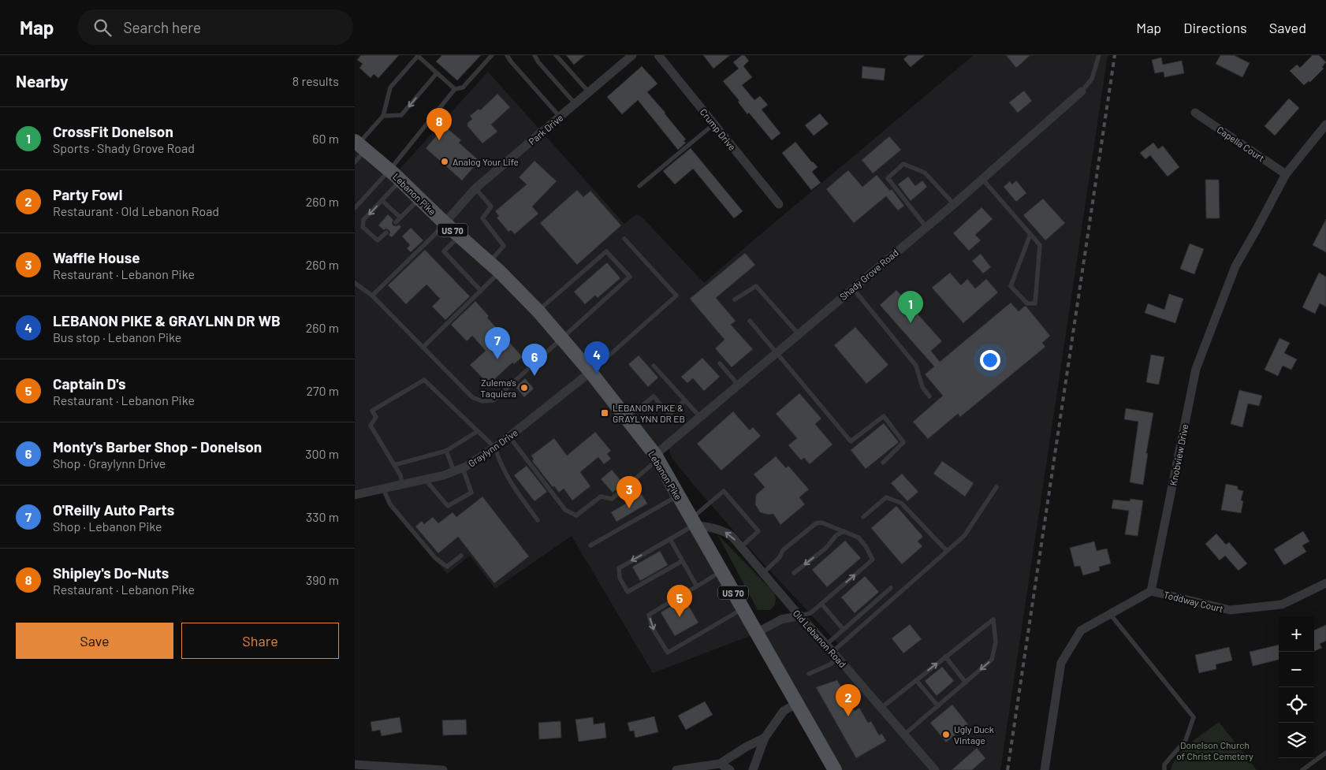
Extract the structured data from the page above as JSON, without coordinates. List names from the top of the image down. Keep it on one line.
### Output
{"streets":{"main road":["Lebanon Pike","US 70"],"street":["Park Drive","Crump Drive","Capella Court","Shady Grove Road","Graylynn Drive","Knobview Drive","Toddway Court","Old Lebanon Road"]},"crossings":[["Park Drive","Lebanon Pike"],["Capella Court","Knobview Drive"],["Lebanon Pike","Shady Grove Road"],["Lebanon Pike","Graylynn Drive"],["Lebanon Pike","Old Lebanon Road"],["Knobview Drive","Toddway Court"]],"parks":["Donelson Church of Christ Cemetery"],"places":{"other":["Analog Your Life","Zulema's Taquiera","Ugly Duck Vintage"],"transit":["LEBANON PIKE & GRAYLYNN DR EB"]},"page":{"header":"Map","search":"Search here","nav":["Map","Directions","Saved"],"heading":["Nearby","8 results"],"list":[{"mark":"1","name":"CrossFit Donelson","note":"Sports · Shady Grove Road","value":"60 m"},{"mark":"2","name":"Party Fowl","note":"Restaurant · Old Lebanon Road","value":"260 m"},{"mark":"3","name":"Waffle House","note":"Restaurant · Lebanon Pike","value":"260 m"},{"mark":"4","name":"LEBANON PIKE & GRAYLNN DR WB","note":"Bus stop · Lebanon Pike","value":"260 m"},{"mark":"5","name":"Captain D's","note":"Restaurant · Lebanon Pike","value":"270 m"},{"mark":"6","name":"Monty's Barber Shop - Donelson","note":"Shop · Graylynn Drive","value":"300 m"},{"mark":"7","name":"O'Reilly Auto Parts","note":"Shop · Lebanon Pike","value":"330 m"},{"mark":"8","name":"Shipley's Do-Nuts","note":"Restaurant · Lebanon Pike","value":"390 m"}],"pins":["8","1","7","4","6","3","5","2"],"buttons":["Save","Share"],"map_buttons":["+","−"]}}
